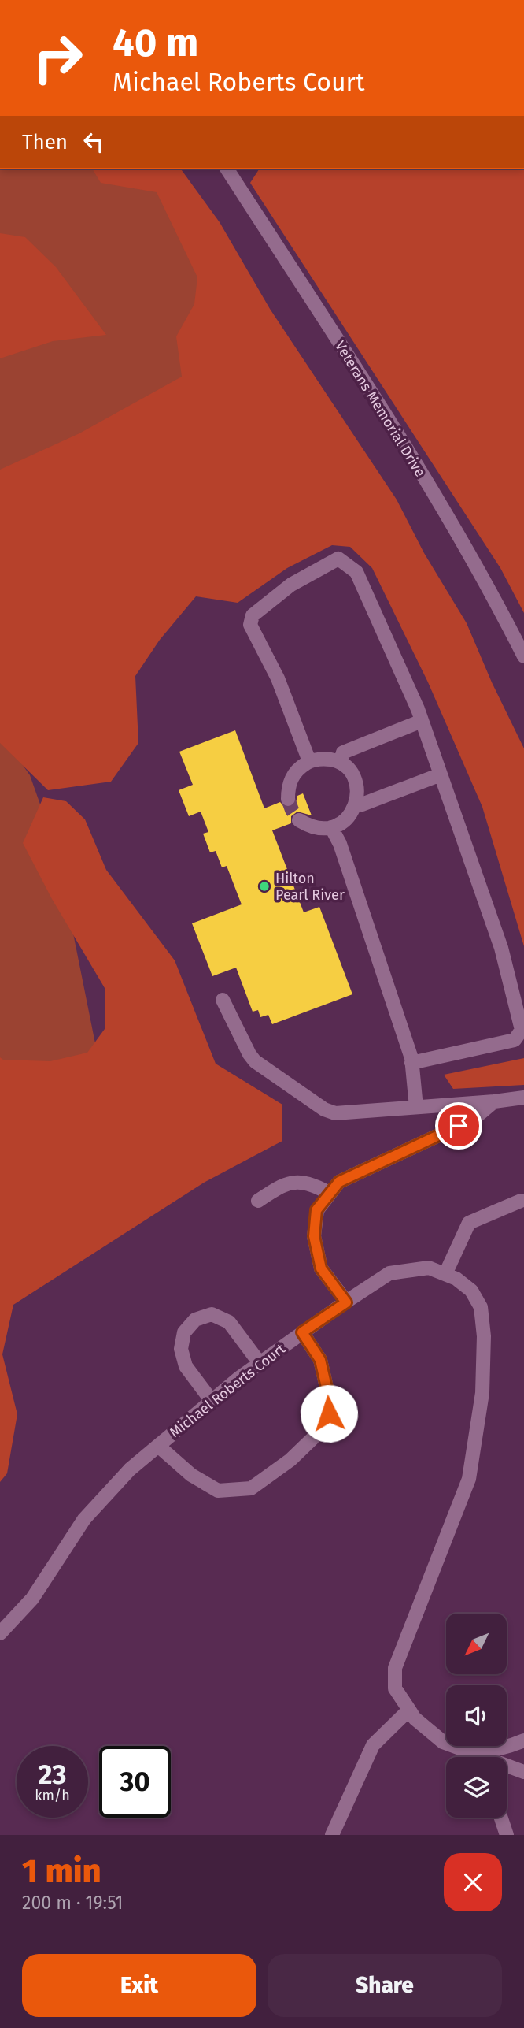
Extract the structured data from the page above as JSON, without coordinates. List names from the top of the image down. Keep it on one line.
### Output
{"streets":{"street":["Veterans Memorial Drive","Michael Roberts Court"]},"places":["Hilton Pearl River"],"north":"bottom left","page":{"turn":["40 m","Michael Roberts Court"],"then":"Then","speed":"23 km/h","limit":"30","heading":["1 min","200 m · 19:51"],"buttons":["Exit","Share"]}}
